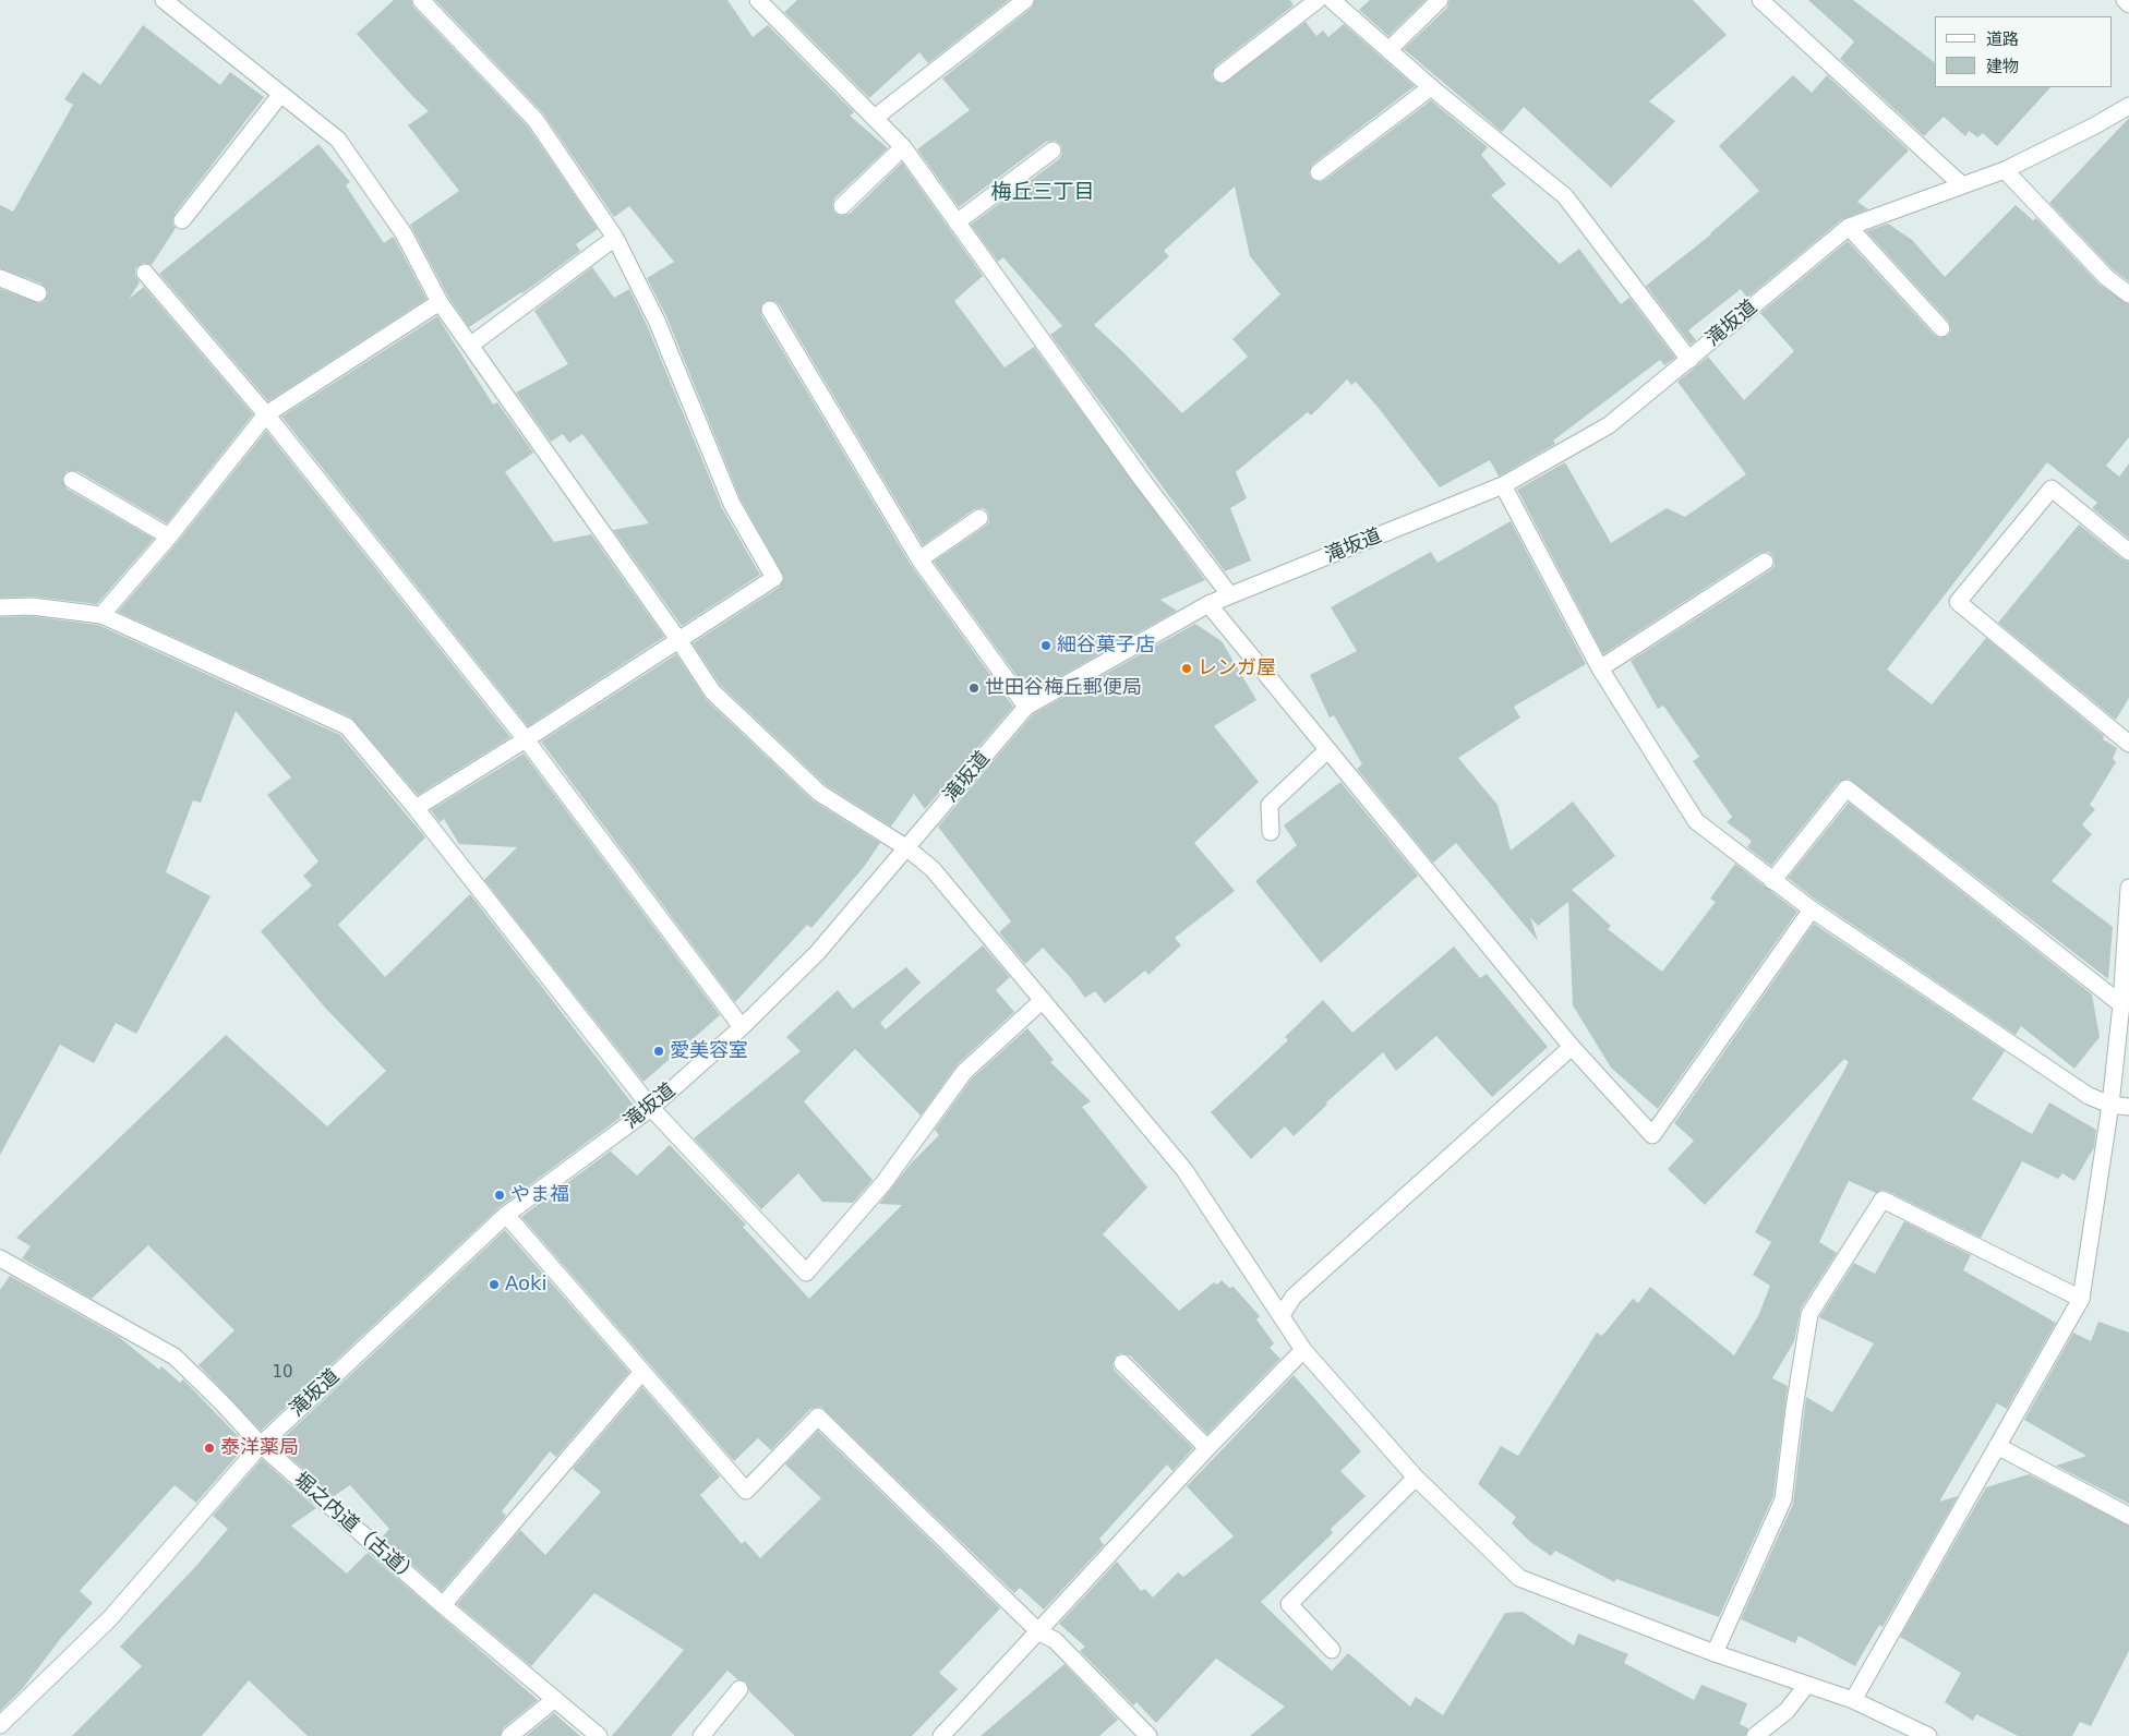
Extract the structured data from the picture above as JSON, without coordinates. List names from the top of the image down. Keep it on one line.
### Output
{"streets":{"street":["滝坂道","堀之内道（古道）"]},"crossings":[["滝坂道","堀之内道（古道）"]],"districts":["梅丘三丁目"],"places":["細谷菓子店","レンガ屋","世田谷梅丘郵便局","愛美容室","やま福","Aoki","泰洋薬局"],"house_numbers":["10"],"legend":["道路","建物"]}
